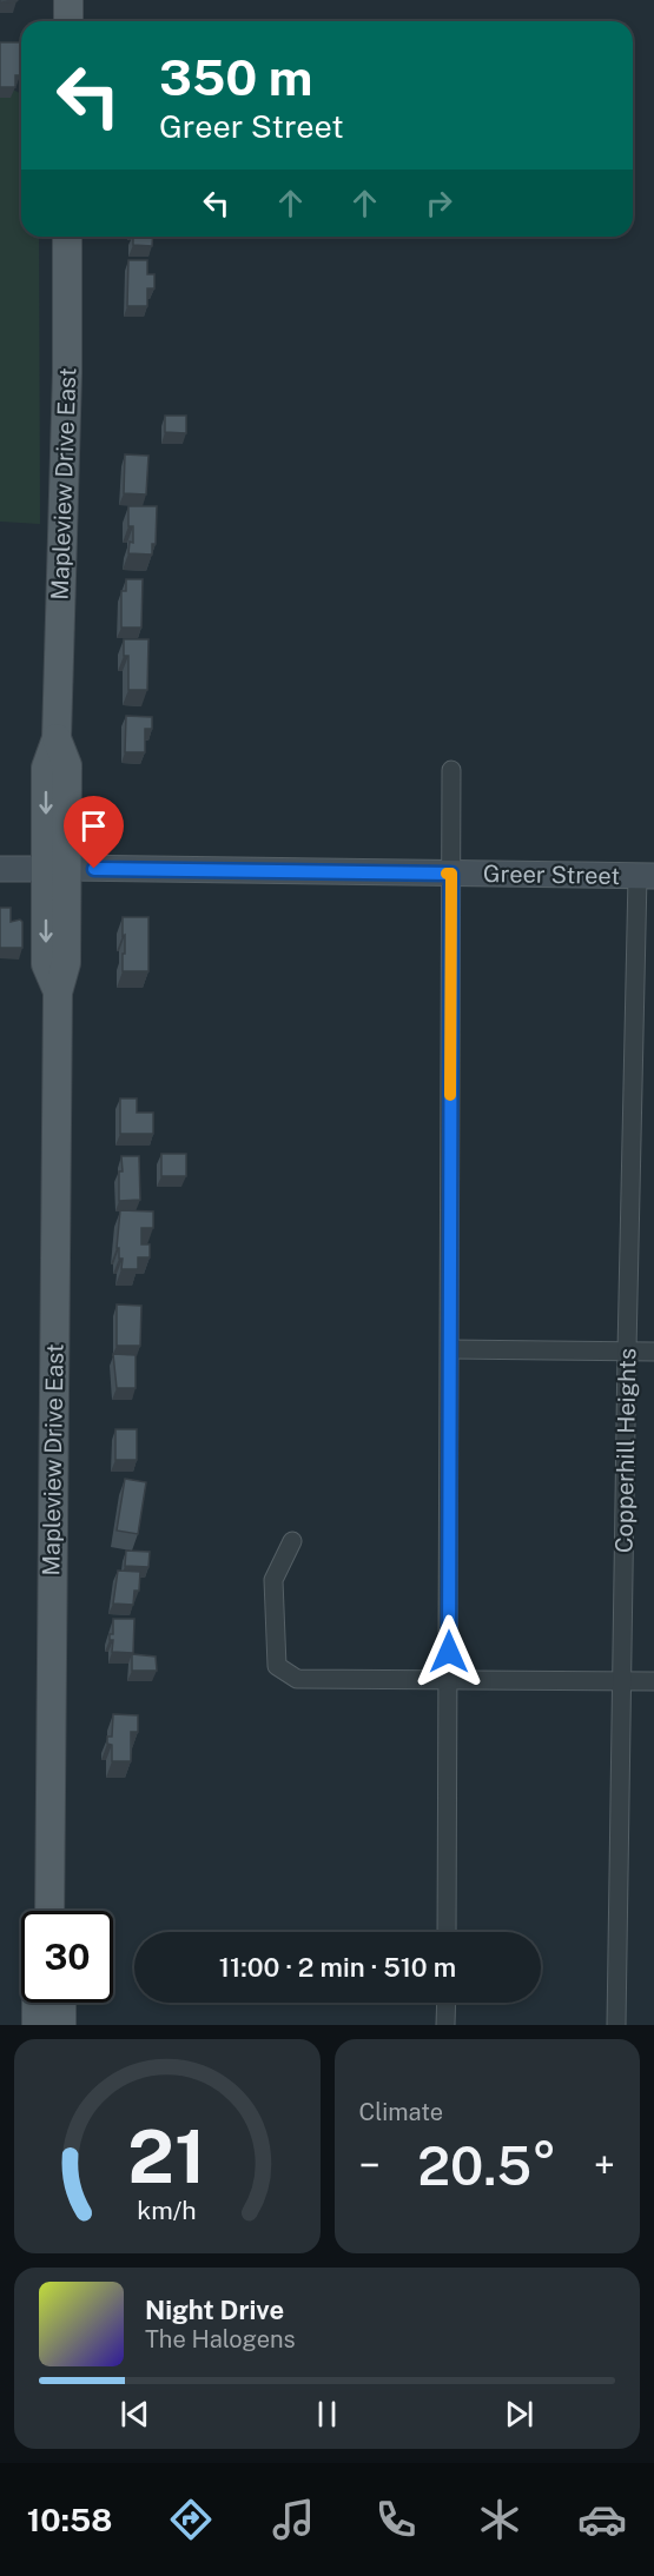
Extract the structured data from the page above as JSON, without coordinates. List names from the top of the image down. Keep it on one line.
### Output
{"streets":{"main road":["Mapleview Drive East"],"street":["Greer Street","Copperhill Heights"]},"crossings":[["Mapleview Drive East","Greer Street"],["Greer Street","Copperhill Heights"]],"page":{"turn":["350 m","Greer Street"],"limit":"30","trip":"11:00 · 2 min · 510 m","tile":"Climate","heat":["−","20.5°","+"],"song":["Night Drive","The Halogens"],"tabs":"10:58","gauge":["21","km/h"]}}
